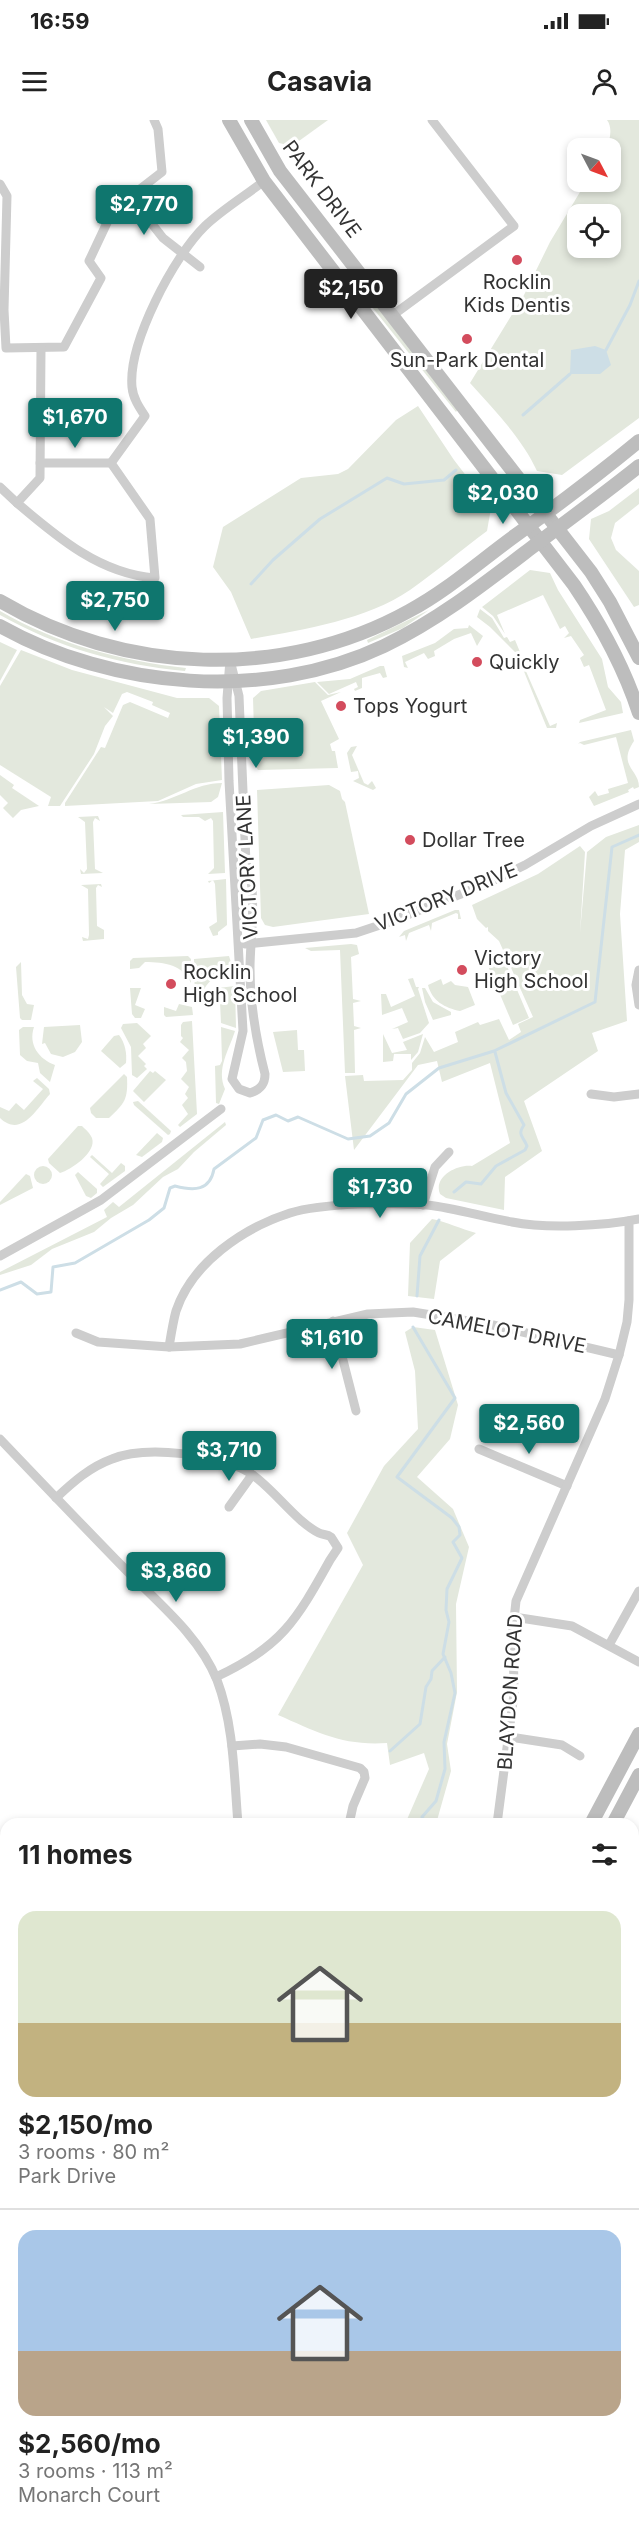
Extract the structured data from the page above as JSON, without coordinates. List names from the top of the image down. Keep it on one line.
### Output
{"streets":{"main road":["PARK DRIVE"],"street":["VICTORY LANE","VICTORY DRIVE","CAMELOT DRIVE","BLAYDON ROAD"]},"crossings":[["VICTORY LANE","VICTORY DRIVE"],["CAMELOT DRIVE","BLAYDON ROAD"]],"places":["Rocklin Kids Dentis","Sun-Park Dental","Quickly","Tops Yogurt","Dollar Tree","Victory High School","Rocklin High School"],"north":"bottom right","page":{"status":"16:59","header":"Casavia","price":["$2,770","$2,150","$1,670","$2,030","$2,750","$1,390","$1,730","$1,610","$2,560","$3,710","$3,860"],"heading":"11 homes","list":[{"name":"$2,150/mo","note":"3 rooms · 80 m² · Park Drive"},{"name":"$2,560/mo","note":"3 rooms · 113 m² · Monarch Court"}]}}
